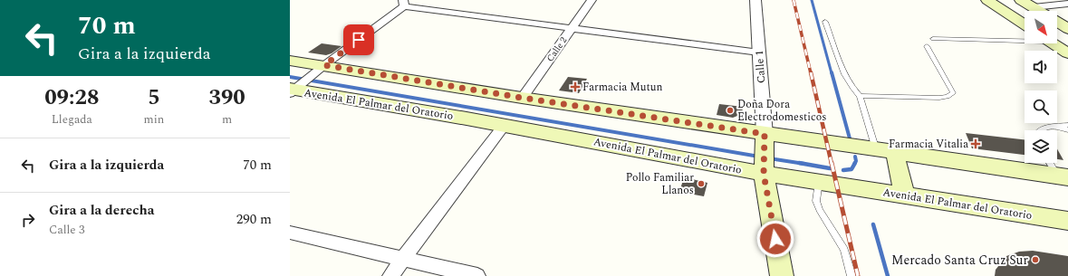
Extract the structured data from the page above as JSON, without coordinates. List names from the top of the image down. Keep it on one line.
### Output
{"streets":{"main road":["Avenida El Palmar del Oratorio"],"street":["Calle 2","Calle 1"]},"crossings":[["Calle 2","Avenida El Palmar del Oratorio"],["Calle 1","Avenida El Palmar del Oratorio"]],"places":{"health":["Farmacia Mutun","Farmacia Vitalia"],"other":["Doña Dora Electrodomesticos","Pollo Familiar Llanos","Mercado Santa Cruz Sur"]},"north":"bottom right","page":{"turn":["70 m","Gira a la izquierda"],"eta":["09:28","Llegada","5","min","390","m"],"list":[{"name":"Gira a la izquierda","value":"70 m"},{"name":"Gira a la derecha","note":"Calle 3","value":"290 m"}]}}
